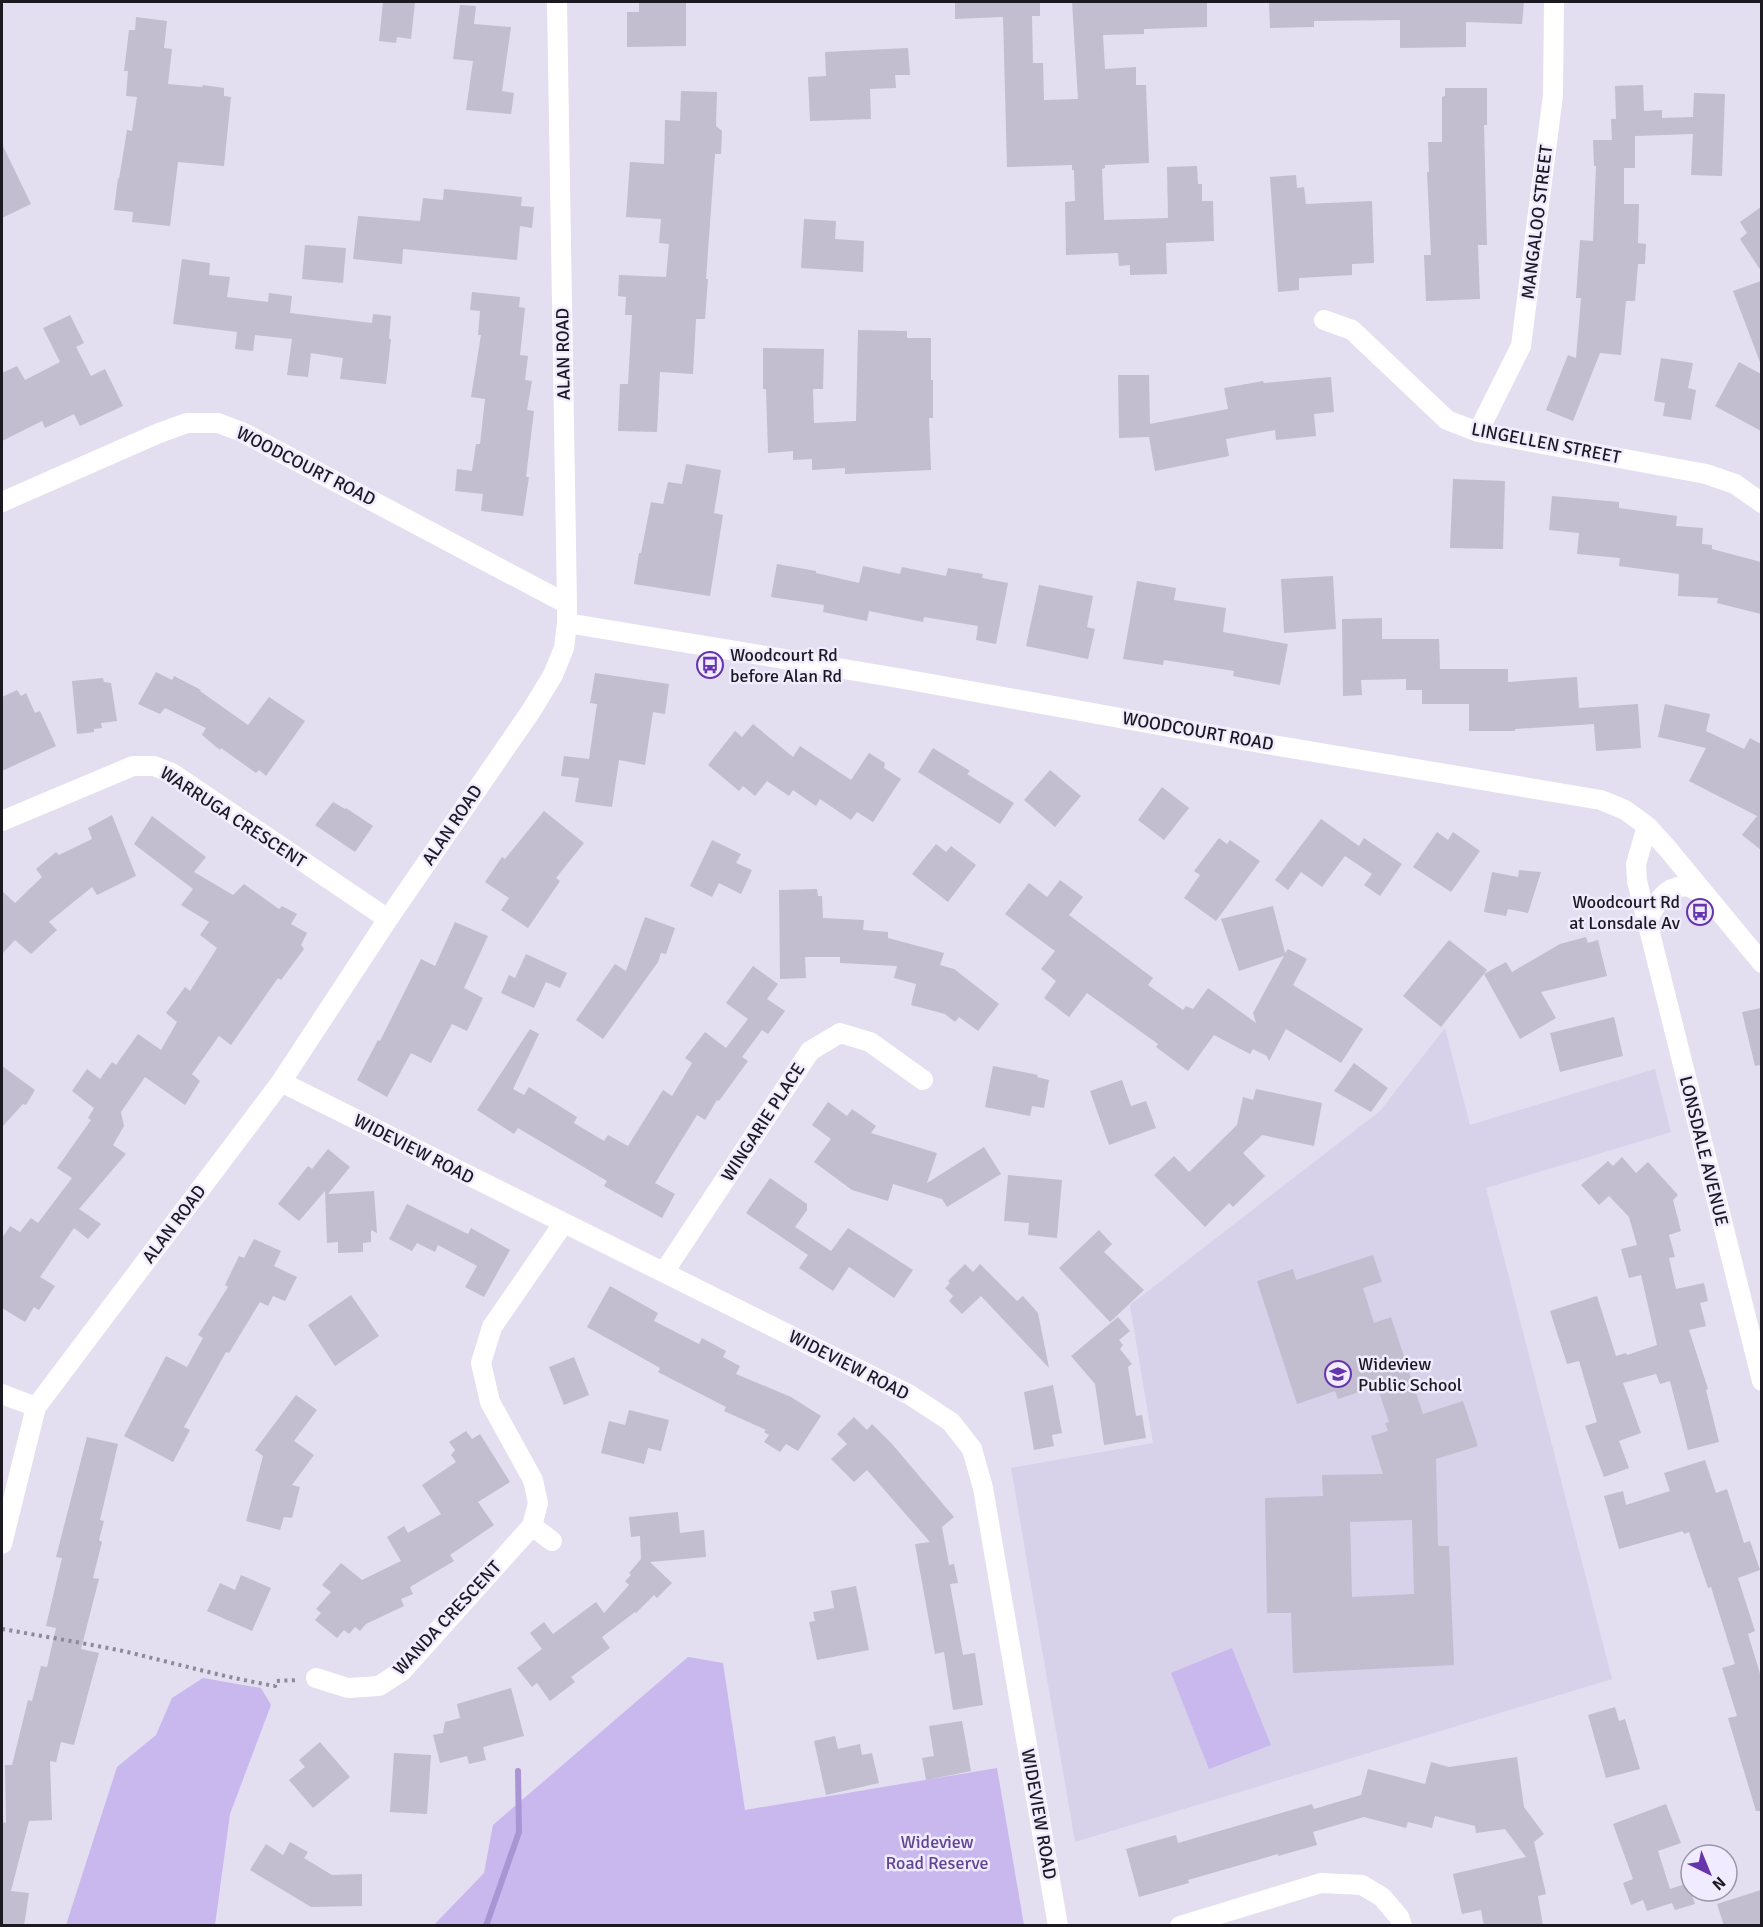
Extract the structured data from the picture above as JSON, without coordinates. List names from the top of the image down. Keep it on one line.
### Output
{"streets":{"street":["MANGALOO STREET","ALAN ROAD","LINGELLEN STREET","WOODCOURT ROAD","WARRUGA CRESCENT","WINGARIE PLACE","WIDEVIEW ROAD","LONSDALE AVENUE","WANDA CRESCENT"]},"crossings":[["MANGALOO STREET","LINGELLEN STREET"],["ALAN ROAD","WOODCOURT ROAD"],["ALAN ROAD","WARRUGA CRESCENT"],["ALAN ROAD","WIDEVIEW ROAD"],["WOODCOURT ROAD","LONSDALE AVENUE"],["WINGARIE PLACE","WIDEVIEW ROAD"]],"parks":["Wideview Road Reserve"],"places":{"bus stop":["Woodcourt Rd before Alan Rd","Woodcourt Rd at Lonsdale Av"],"school or university":["Wideview Public School"]},"north":"bottom right"}
